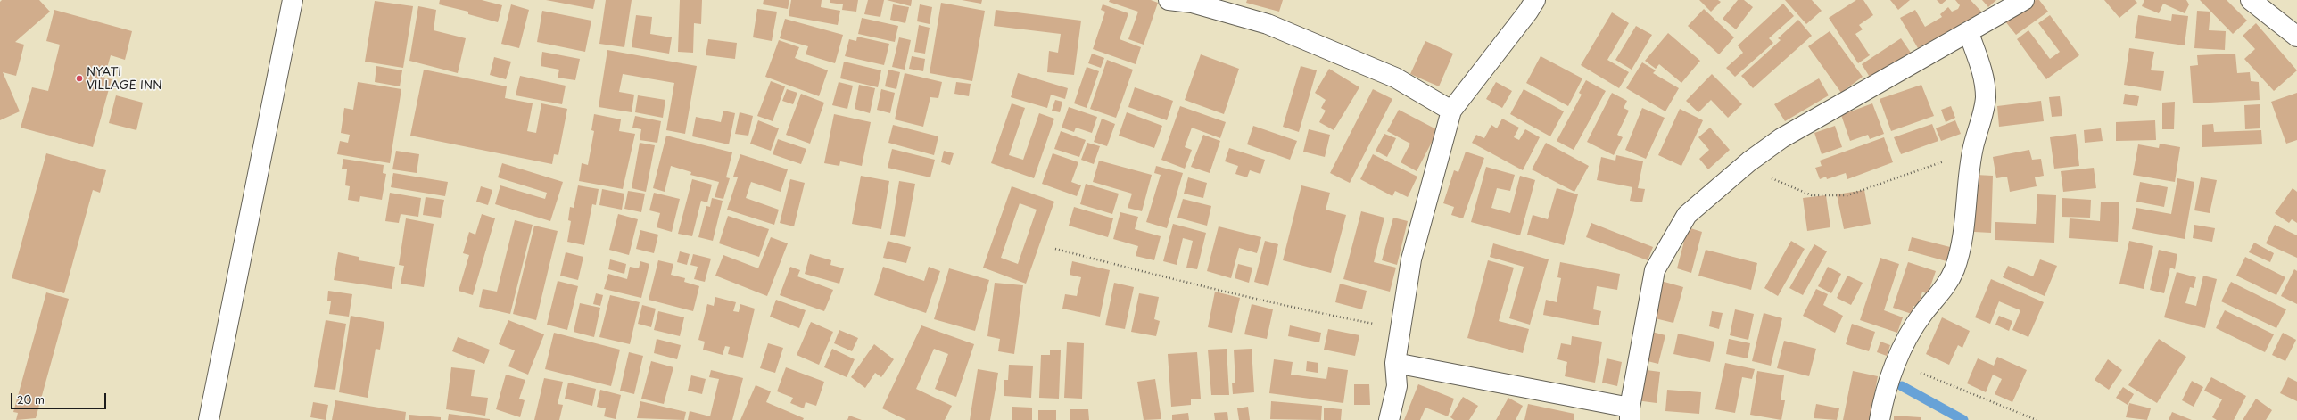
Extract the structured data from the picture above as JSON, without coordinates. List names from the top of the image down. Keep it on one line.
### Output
{"places":["NYATI VILLAGE INN"],"scale_bar":"20 m"}
